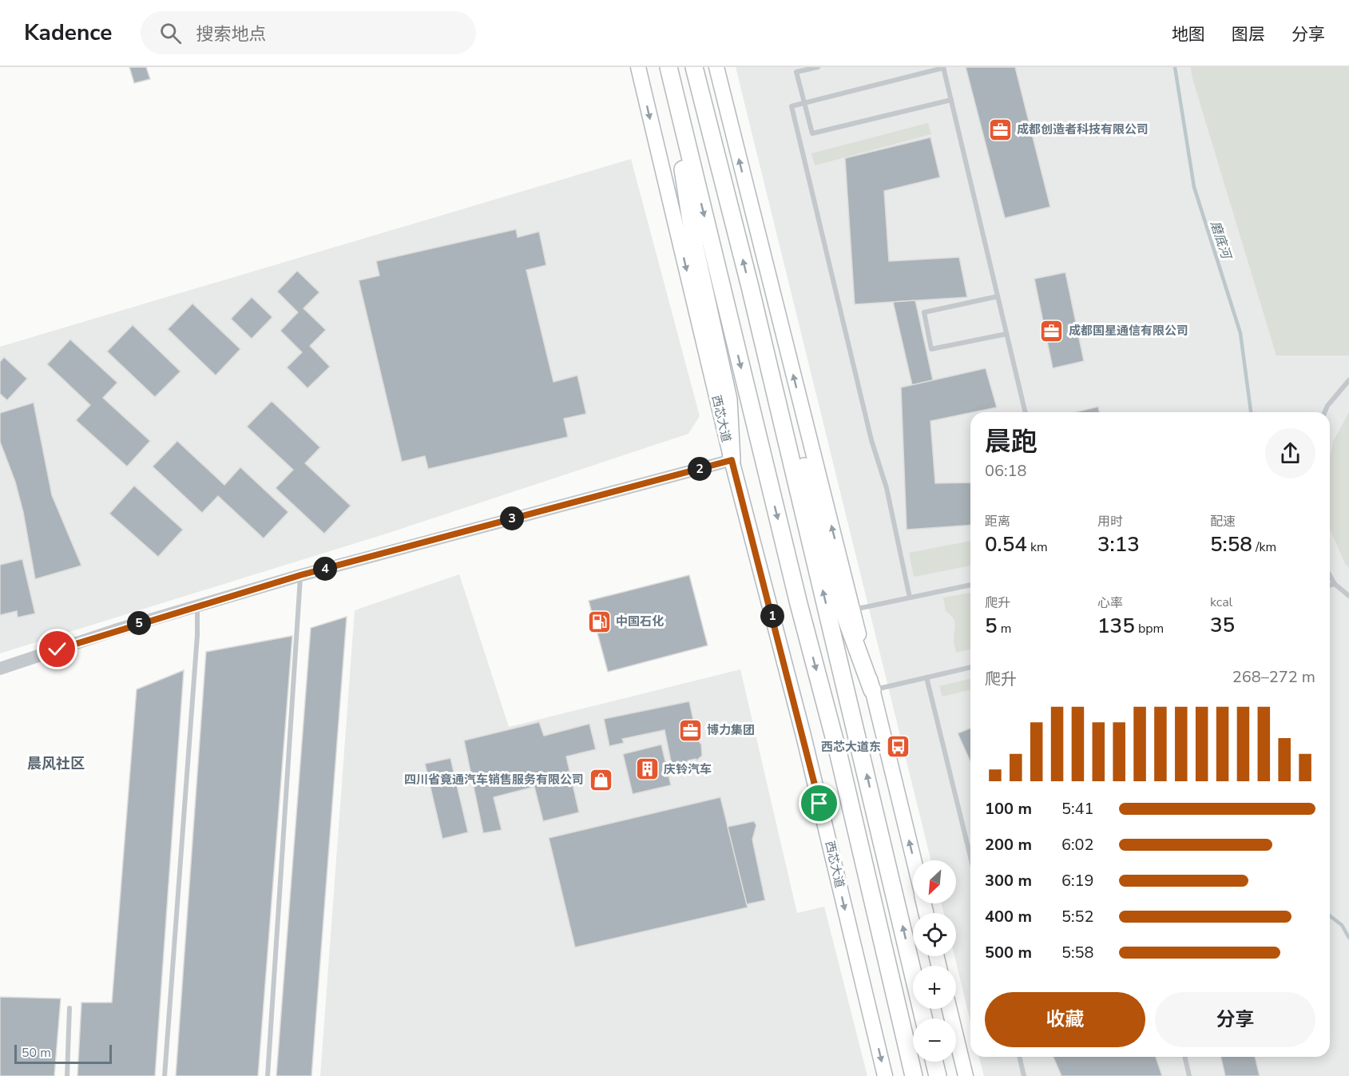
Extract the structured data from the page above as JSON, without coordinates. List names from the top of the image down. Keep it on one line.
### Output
{"streets":{"main road":["西芯大道"]},"districts":["晨风社区"],"water":["磨底河"],"places":{"office":["成都创造者科技有限公司","成都国星通信有限公司","博力集团"],"fuel station":["中国石化"],"bus stop":["西芯大道东"],"building":["庆铃汽车"],"shop":["四川省竟通汽车销售服务有限公司"]},"scale_bar":"50 m","north":"bottom left","page":{"header":"Kadence","search":"搜索地点","nav":["地图","图层","分享"],"heading":["晨跑","06:18"],"pins":["2","3","4","1","5"],"stats":[["距离","0.54 km"],["用时","3:13"],["配速","5:58 /km"],["爬升","5 m"],["心率","135 bpm"],["kcal","35"]],"chart":["爬升","268–272 m"],"list":[{"name":"100 m","note":"5:41"},{"name":"200 m","note":"6:02"},{"name":"300 m","note":"6:19"},{"name":"400 m","note":"5:52"},{"name":"500 m","note":"5:58"}],"map_buttons":["+","−"],"buttons":["收藏","分享"],"scale":"50 m"}}
